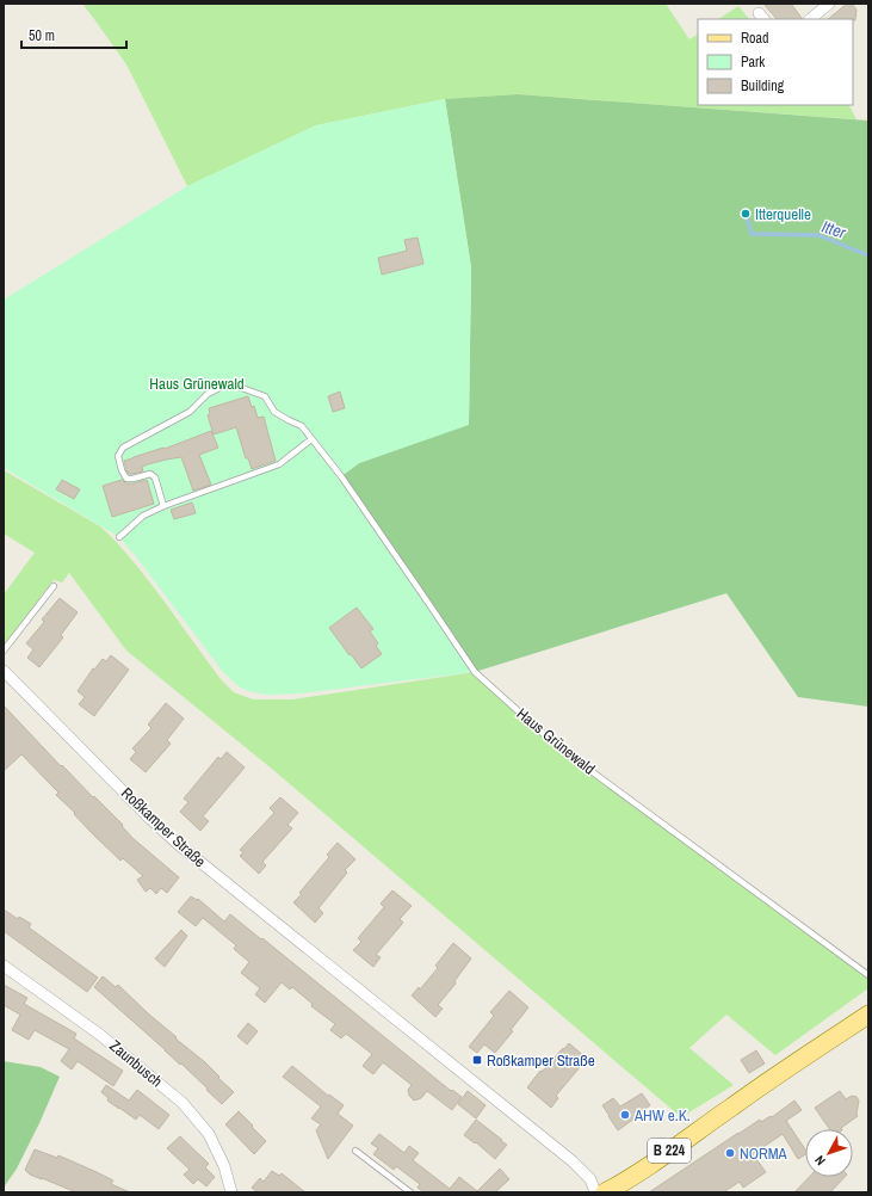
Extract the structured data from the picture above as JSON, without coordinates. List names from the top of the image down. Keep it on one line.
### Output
{"streets":{"main road":["B 224"],"street":["Roßkamper Straße","Zaunbusch"],"lane":["Haus Grünewald"]},"water":["Itter"],"parks":["Haus Grünewald"],"places":{"other":["Itterquelle","AHW e.K.","NORMA"],"transit":["Roßkamper Straße"]},"legend":["Road","Park","Building"],"scale_bar":"50 m","north":"bottom left"}
